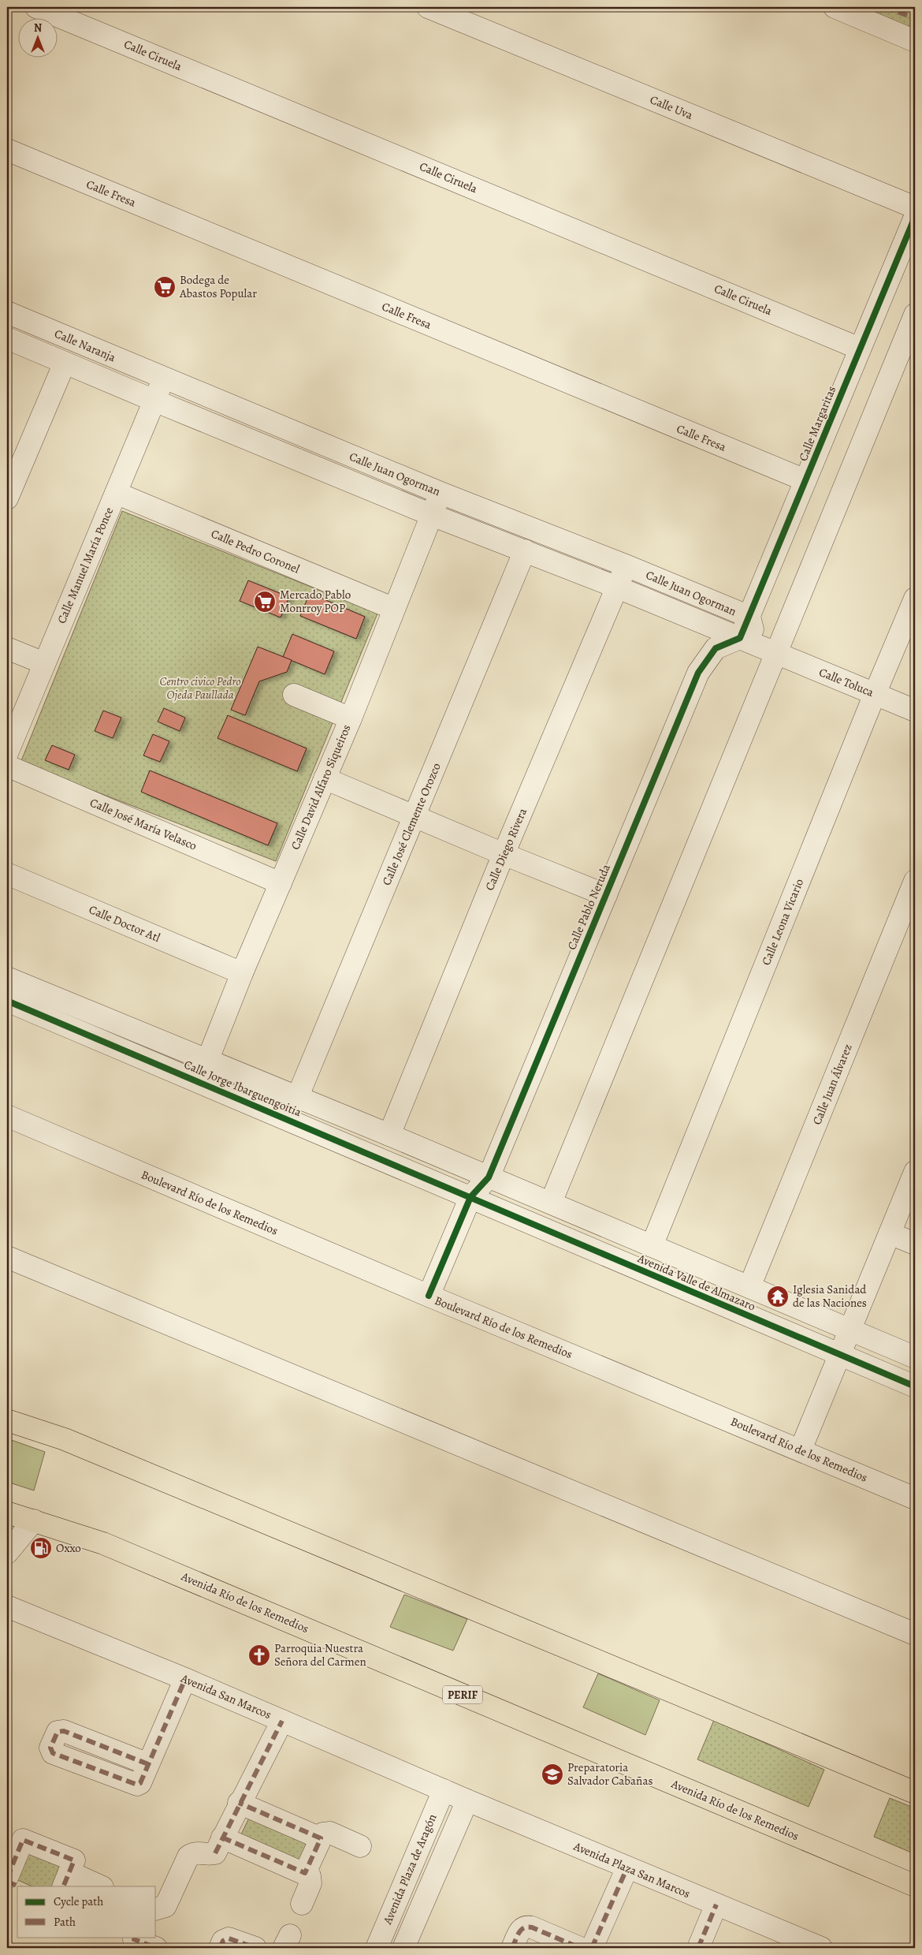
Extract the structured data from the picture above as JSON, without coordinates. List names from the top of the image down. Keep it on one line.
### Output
{"streets":{"highway":["Avenida Río de los Remedios","PERIF"],"street":["Calle Ciruela","Calle Uva","Calle Fresa","Calle Naranja","Calle Margaritas","Calle Juan Ogorman","Calle Pedro Coronel","Calle Manuel María Ponce","Calle Toluca","Calle David Alfaro Siqueiros","Calle José María Velasco","Calle José Clemente Orozco","Calle Diego Rivera","Calle Pablo Neruda","Calle Leona Vicario","Calle Doctor Atl","Calle Juan Álvarez","Calle Jorge Ibarguengoitia","Boulevard Río de los Remedios","Avenida Valle de Almazaro","Avenida San Marcos","Avenida Plaza de Aragón","Avenida Plaza San Marcos"]},"crossings":[["Calle Ciruela","Calle Margaritas"],["Calle Fresa","Calle Margaritas"],["Calle Naranja","Calle Juan Ogorman"],["Calle Naranja","Calle Manuel María Ponce"],["Calle Margaritas","Calle Juan Ogorman"],["Calle Margaritas","Calle Pablo Neruda"],["Calle Juan Ogorman","Calle Manuel María Ponce"],["Calle Juan Ogorman","Calle Toluca"],["Calle Juan Ogorman","Calle David Alfaro Siqueiros"],["Calle Juan Ogorman","Calle José Clemente Orozco"],["Calle Juan Ogorman","Calle Diego Rivera"],["Calle Juan Ogorman","Calle Pablo Neruda"],["Calle Pedro Coronel","Calle Manuel María Ponce"],["Calle Pedro Coronel","Calle David Alfaro Siqueiros"],["Calle Toluca","Calle Leona Vicario"],["Calle David Alfaro Siqueiros","Calle José María Velasco"],["Calle David Alfaro Siqueiros","Calle Doctor Atl"],["Calle David Alfaro Siqueiros","Calle Jorge Ibarguengoitia"],["Calle José Clemente Orozco","Calle Jorge Ibarguengoitia"],["Calle Diego Rivera","Calle Jorge Ibarguengoitia"],["Calle Pablo Neruda","Calle Jorge Ibarguengoitia"],["Calle Pablo Neruda","Boulevard Río de los Remedios"],["Calle Pablo Neruda","Avenida Valle de Almazaro"],["Calle Leona Vicario","Avenida Valle de Almazaro"],["Calle Juan Álvarez","Avenida Valle de Almazaro"],["Calle Jorge Ibarguengoitia","Avenida Valle de Almazaro"],["Avenida San Marcos","Avenida Plaza de Aragón"],["Avenida San Marcos","Avenida Plaza San Marcos"],["Avenida Plaza de Aragón","Avenida Plaza San Marcos"]],"parks":["Centro civico Pedro Ojeda Paullada"],"places":{"supermarket":["Bodega de Abastos Popular","Mercado Pablo Monrroy POP"],"temple":["Iglesia Sanidad de las Naciones"],"fuel station":["Oxxo"],"church":["Parroquia Nuestra Señora del Carmen"],"school or university":["Preparatoria Salvador Cabañas"]},"legend":["Cycle path","Path"],"north":"top"}
